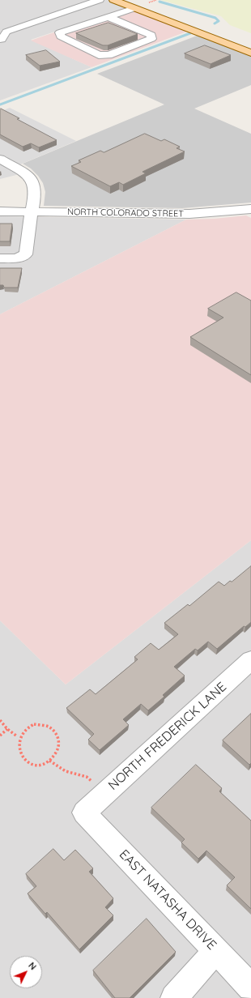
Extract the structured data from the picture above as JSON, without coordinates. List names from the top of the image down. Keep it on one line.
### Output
{"streets":{"street":["NORTH COLORADO STREET","NORTH FREDERICK LANE","EAST NATASHA DRIVE"]},"crossings":[["NORTH FREDERICK LANE","EAST NATASHA DRIVE"]],"north":"top right"}
